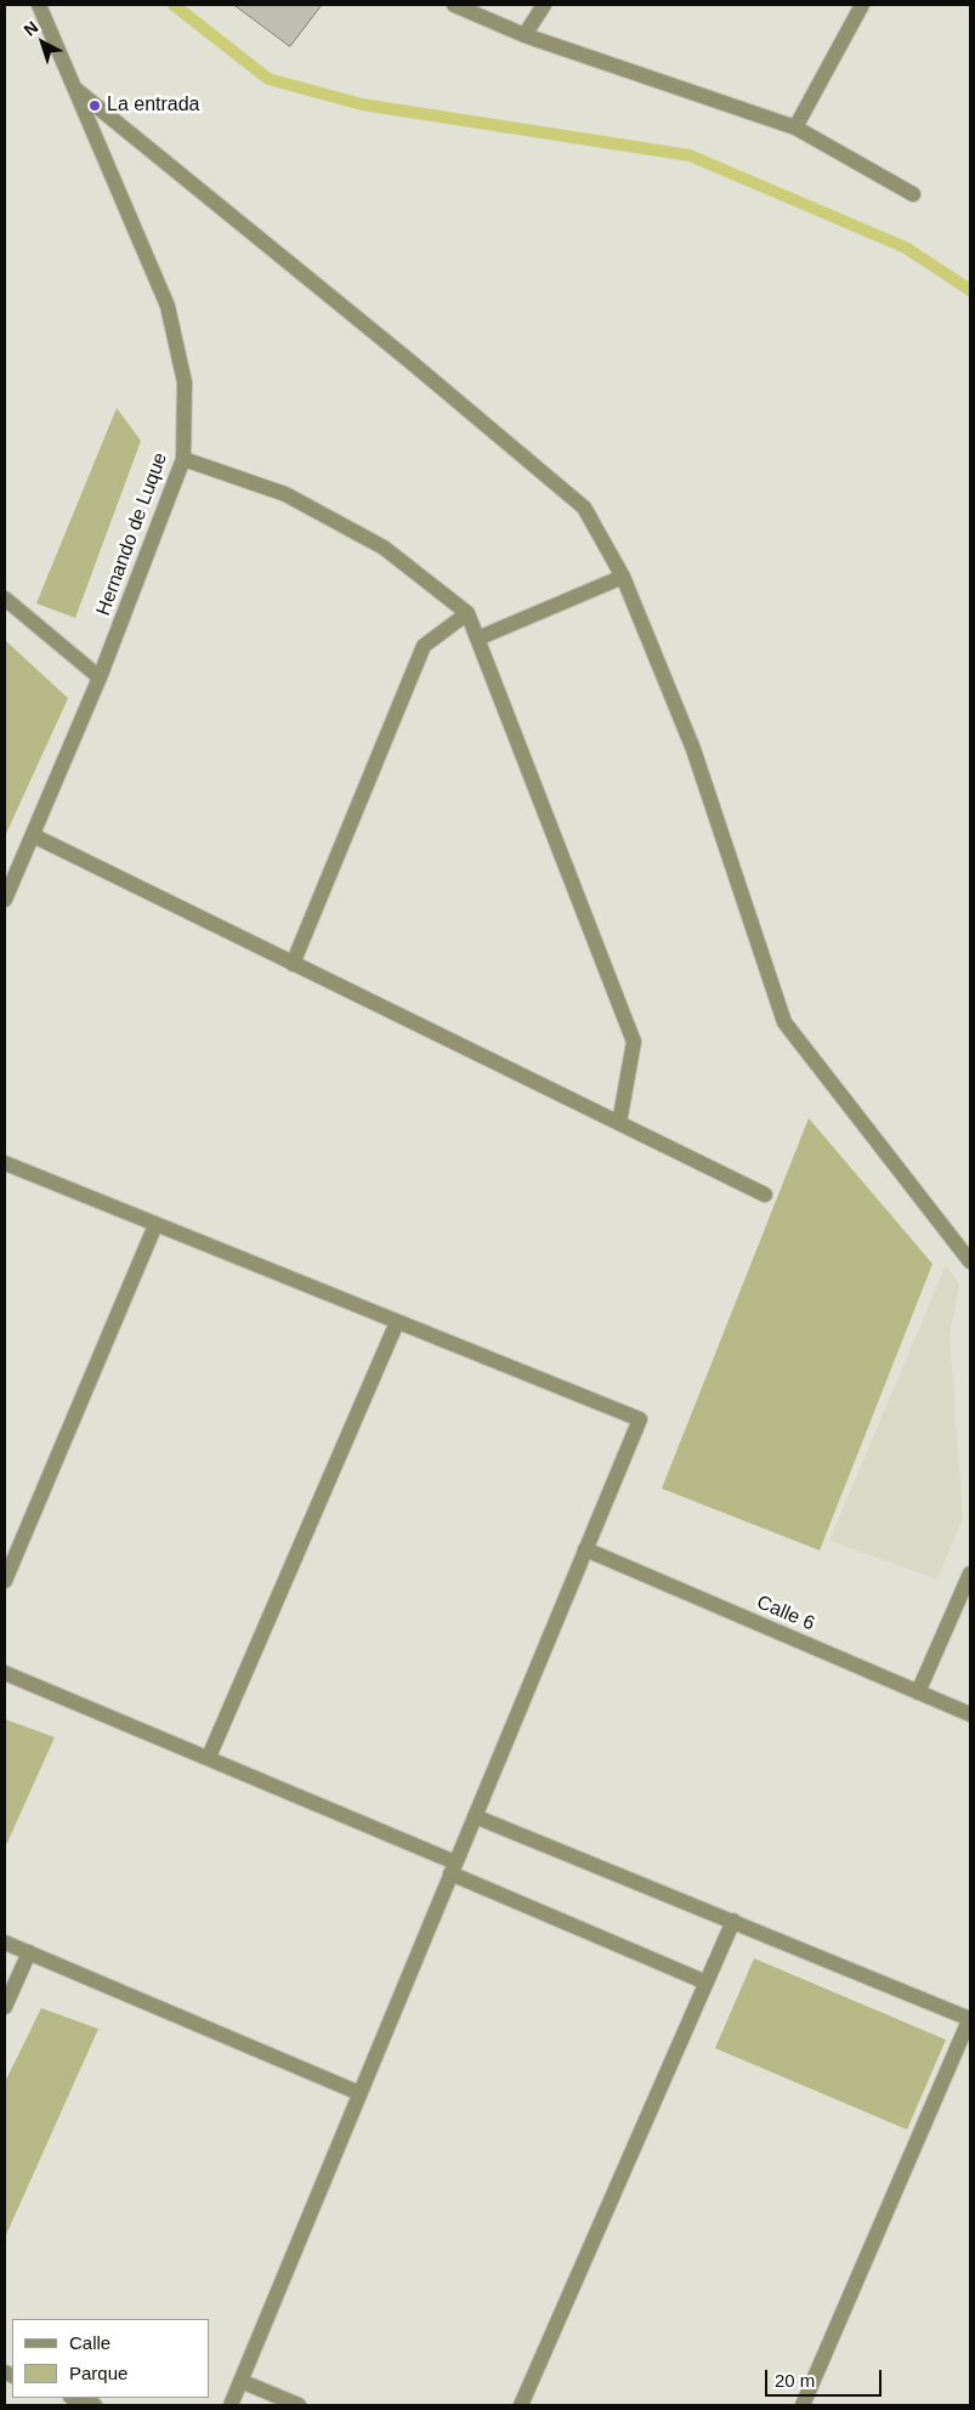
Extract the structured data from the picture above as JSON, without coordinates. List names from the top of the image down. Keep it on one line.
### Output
{"streets":{"street":["Hernando de Luque","Calle 6"]},"places":["La entrada"],"legend":["Calle","Parque"],"scale_bar":"20 m","north":"top left"}
